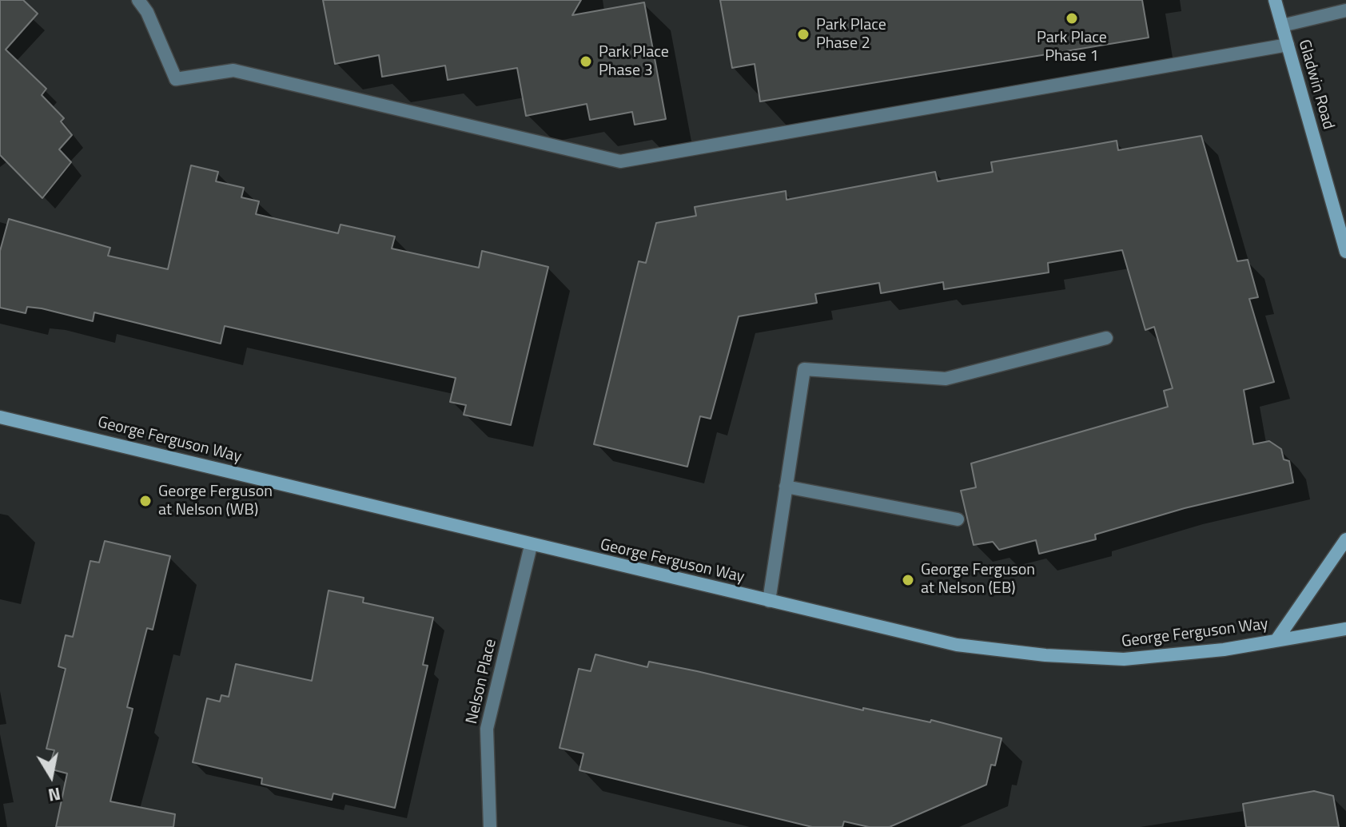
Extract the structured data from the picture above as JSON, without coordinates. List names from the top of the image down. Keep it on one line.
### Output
{"streets":{"main road":["Gladwin Road","George Ferguson Way"],"street":["Nelson Place"]},"crossings":[["George Ferguson Way","Nelson Place"]],"places":["Park Place Phase 1","Park Place Phase 2","Park Place Phase 3","George Ferguson at Nelson (WB)","George Ferguson at Nelson (EB)"],"north":"bottom"}
